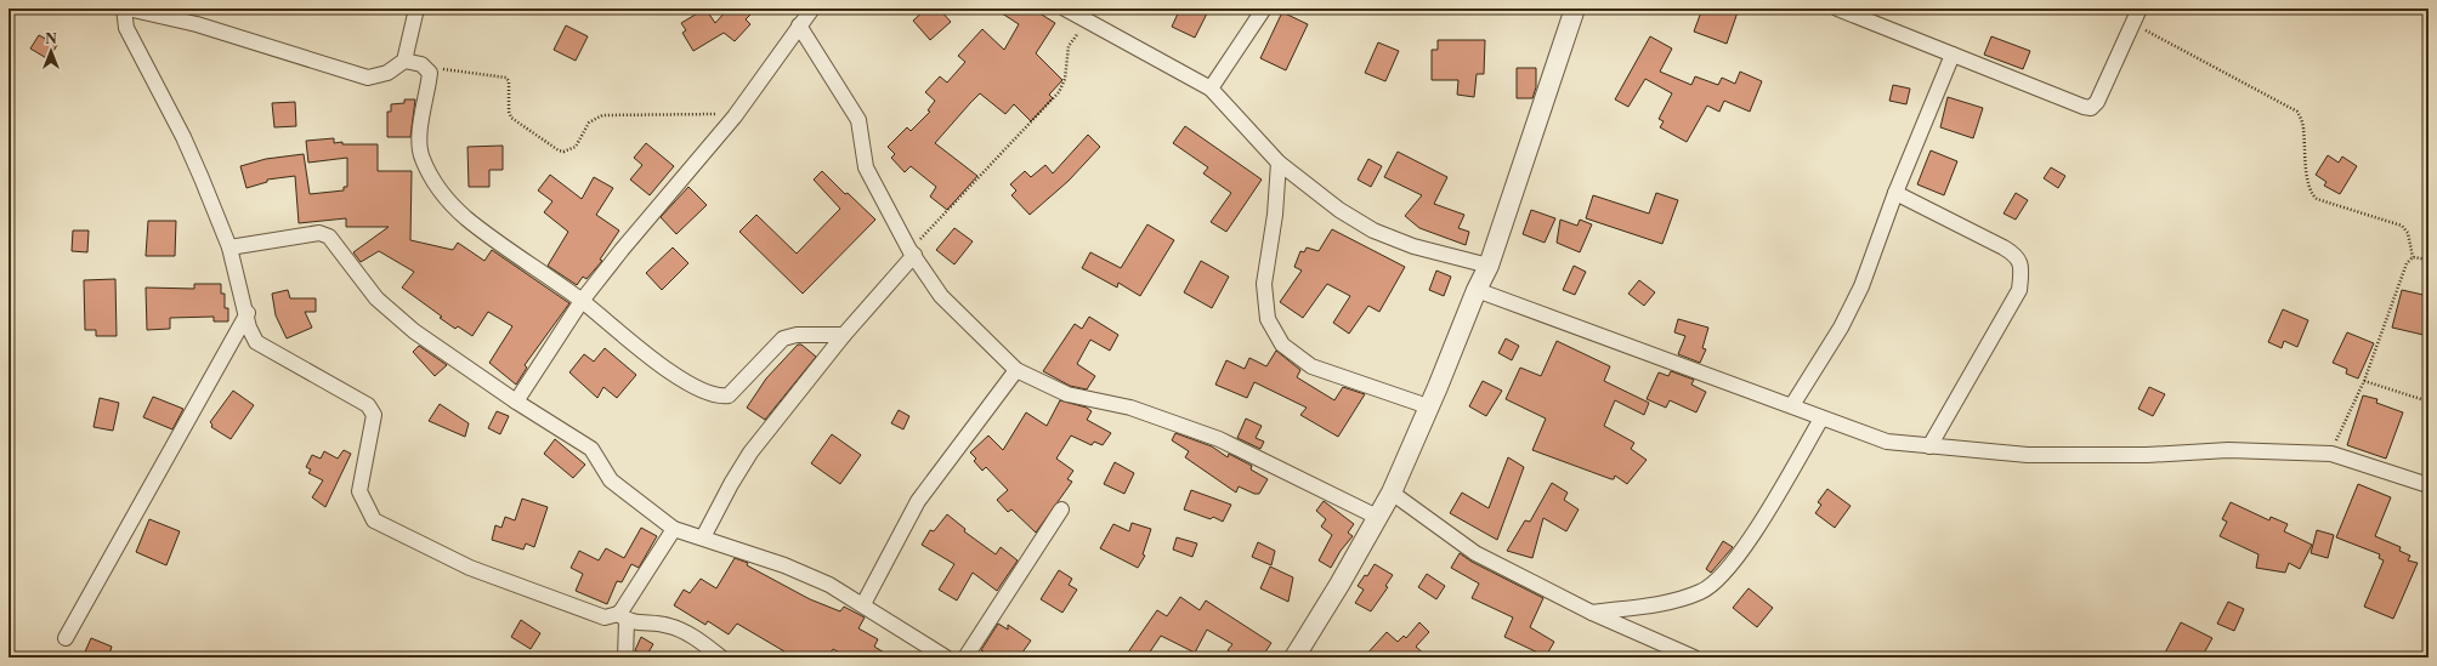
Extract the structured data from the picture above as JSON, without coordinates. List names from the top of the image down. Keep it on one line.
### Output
{"north":"top"}
